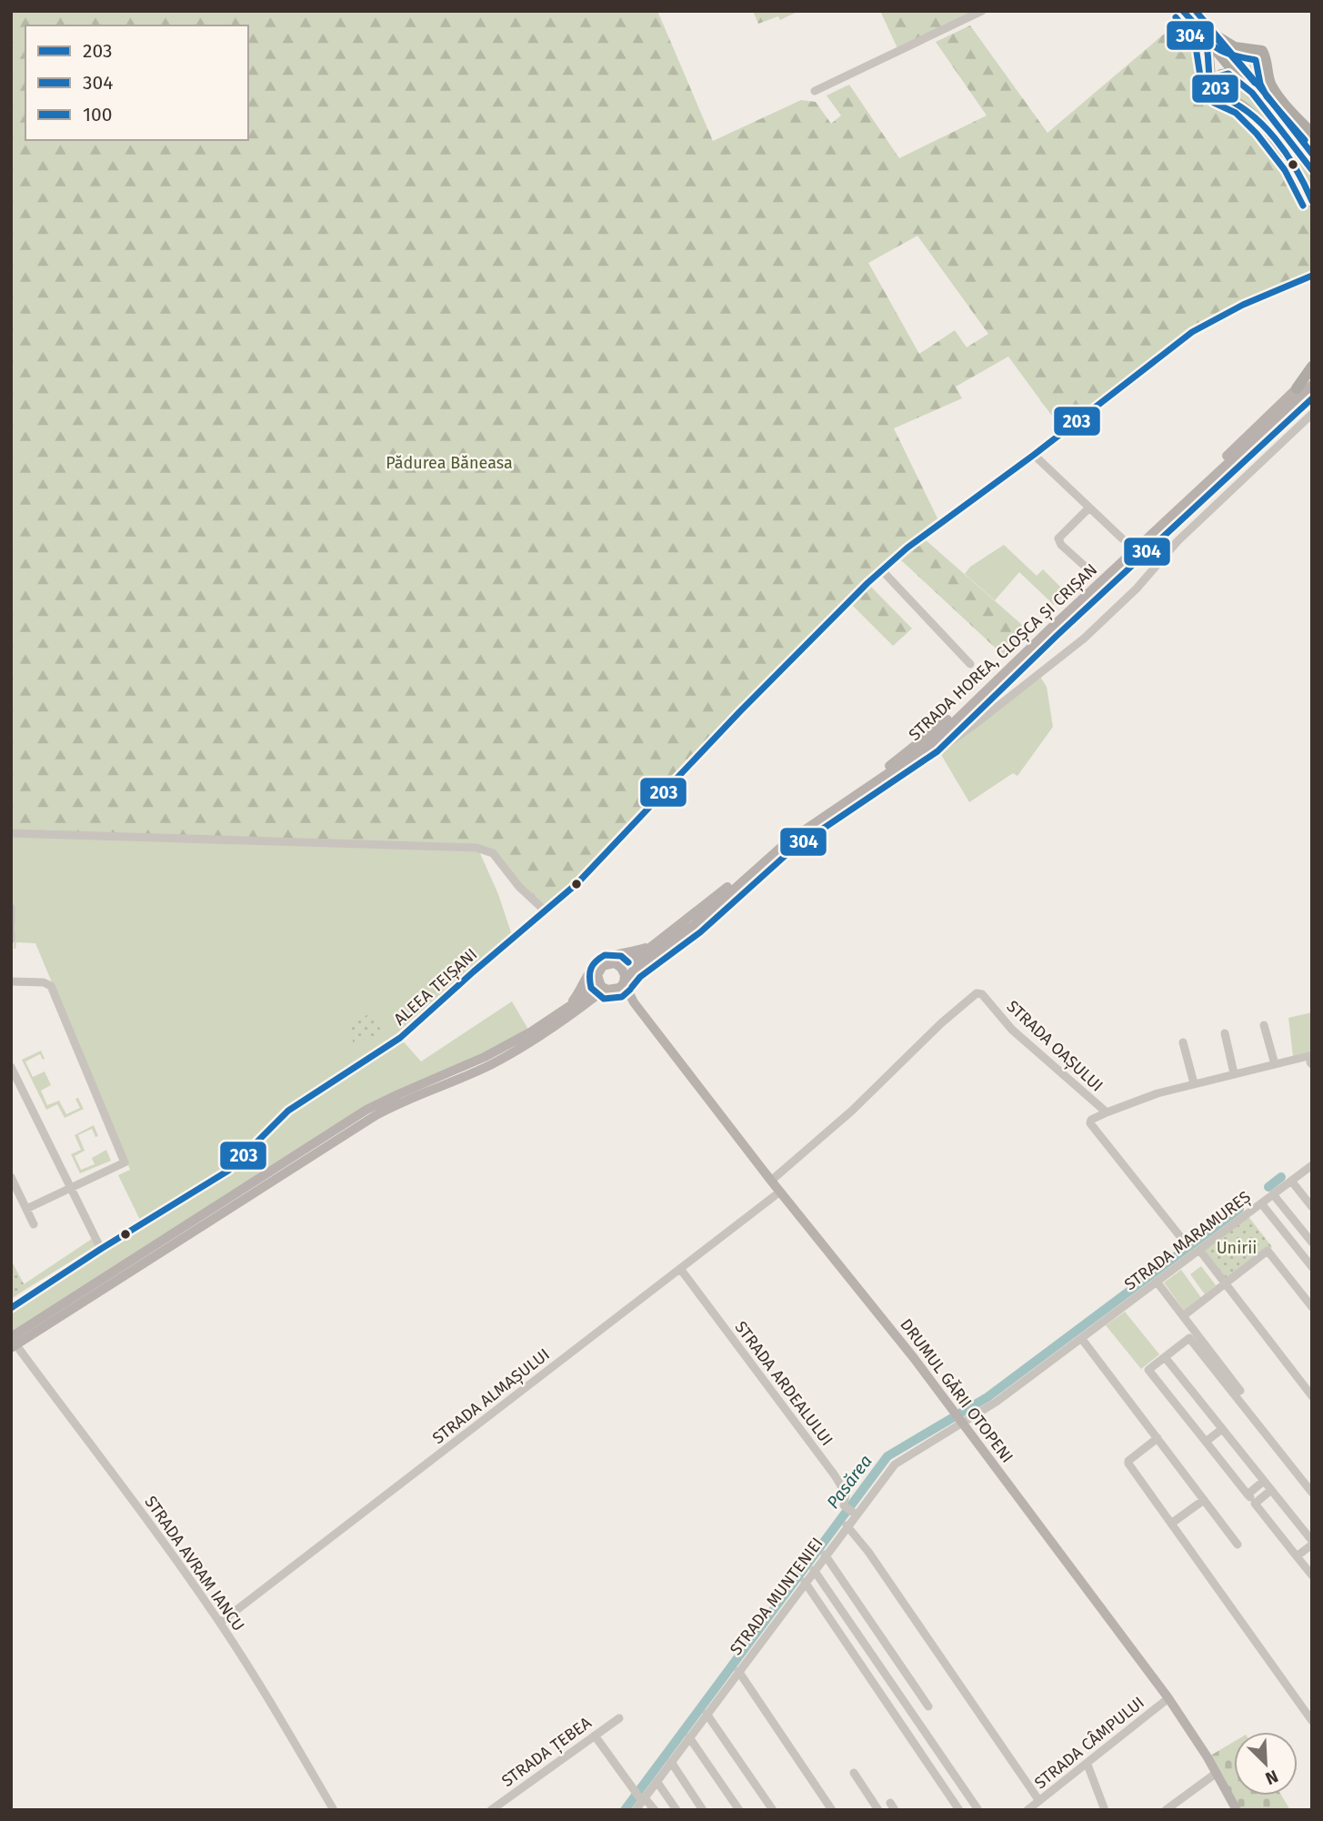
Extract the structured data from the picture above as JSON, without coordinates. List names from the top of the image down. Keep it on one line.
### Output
{"streets":{"main road":["STRADA HOREA, CLOȘCA ȘI CRIȘAN","DRUMUL GĂRII OTOPENI"],"street":["ALEEA TEIȘANI","STRADA OAȘULUI","STRADA MARAMUREȘ","STRADA ARDEALULUI","STRADA ALMAȘULUI","STRADA AVRAM IANCU","STRADA MUNTENIEI","STRADA CÂMPULUI","STRADA ȚEBEA"]},"crossings":[["STRADA HOREA, CLOȘCA ȘI CRIȘAN","DRUMUL GĂRII OTOPENI"],["STRADA OAȘULUI","DRUMUL GĂRII OTOPENI"],["STRADA MARAMUREȘ","DRUMUL GĂRII OTOPENI"],["STRADA MARAMUREȘ","STRADA MUNTENIEI"],["STRADA ARDEALULUI","STRADA ALMAȘULUI"],["STRADA ARDEALULUI","STRADA MUNTENIEI"],["DRUMUL GĂRII OTOPENI","STRADA ALMAȘULUI"],["DRUMUL GĂRII OTOPENI","STRADA MUNTENIEI"],["DRUMUL GĂRII OTOPENI","STRADA CÂMPULUI"],["STRADA ALMAȘULUI","STRADA AVRAM IANCU"]],"water":["Pasărea"],"parks":["Pădurea Băneasa","Unirii"],"lines":["transit line 203","transit line 100","transit line 304"],"legend":["203","304","100"],"north":"bottom right"}
